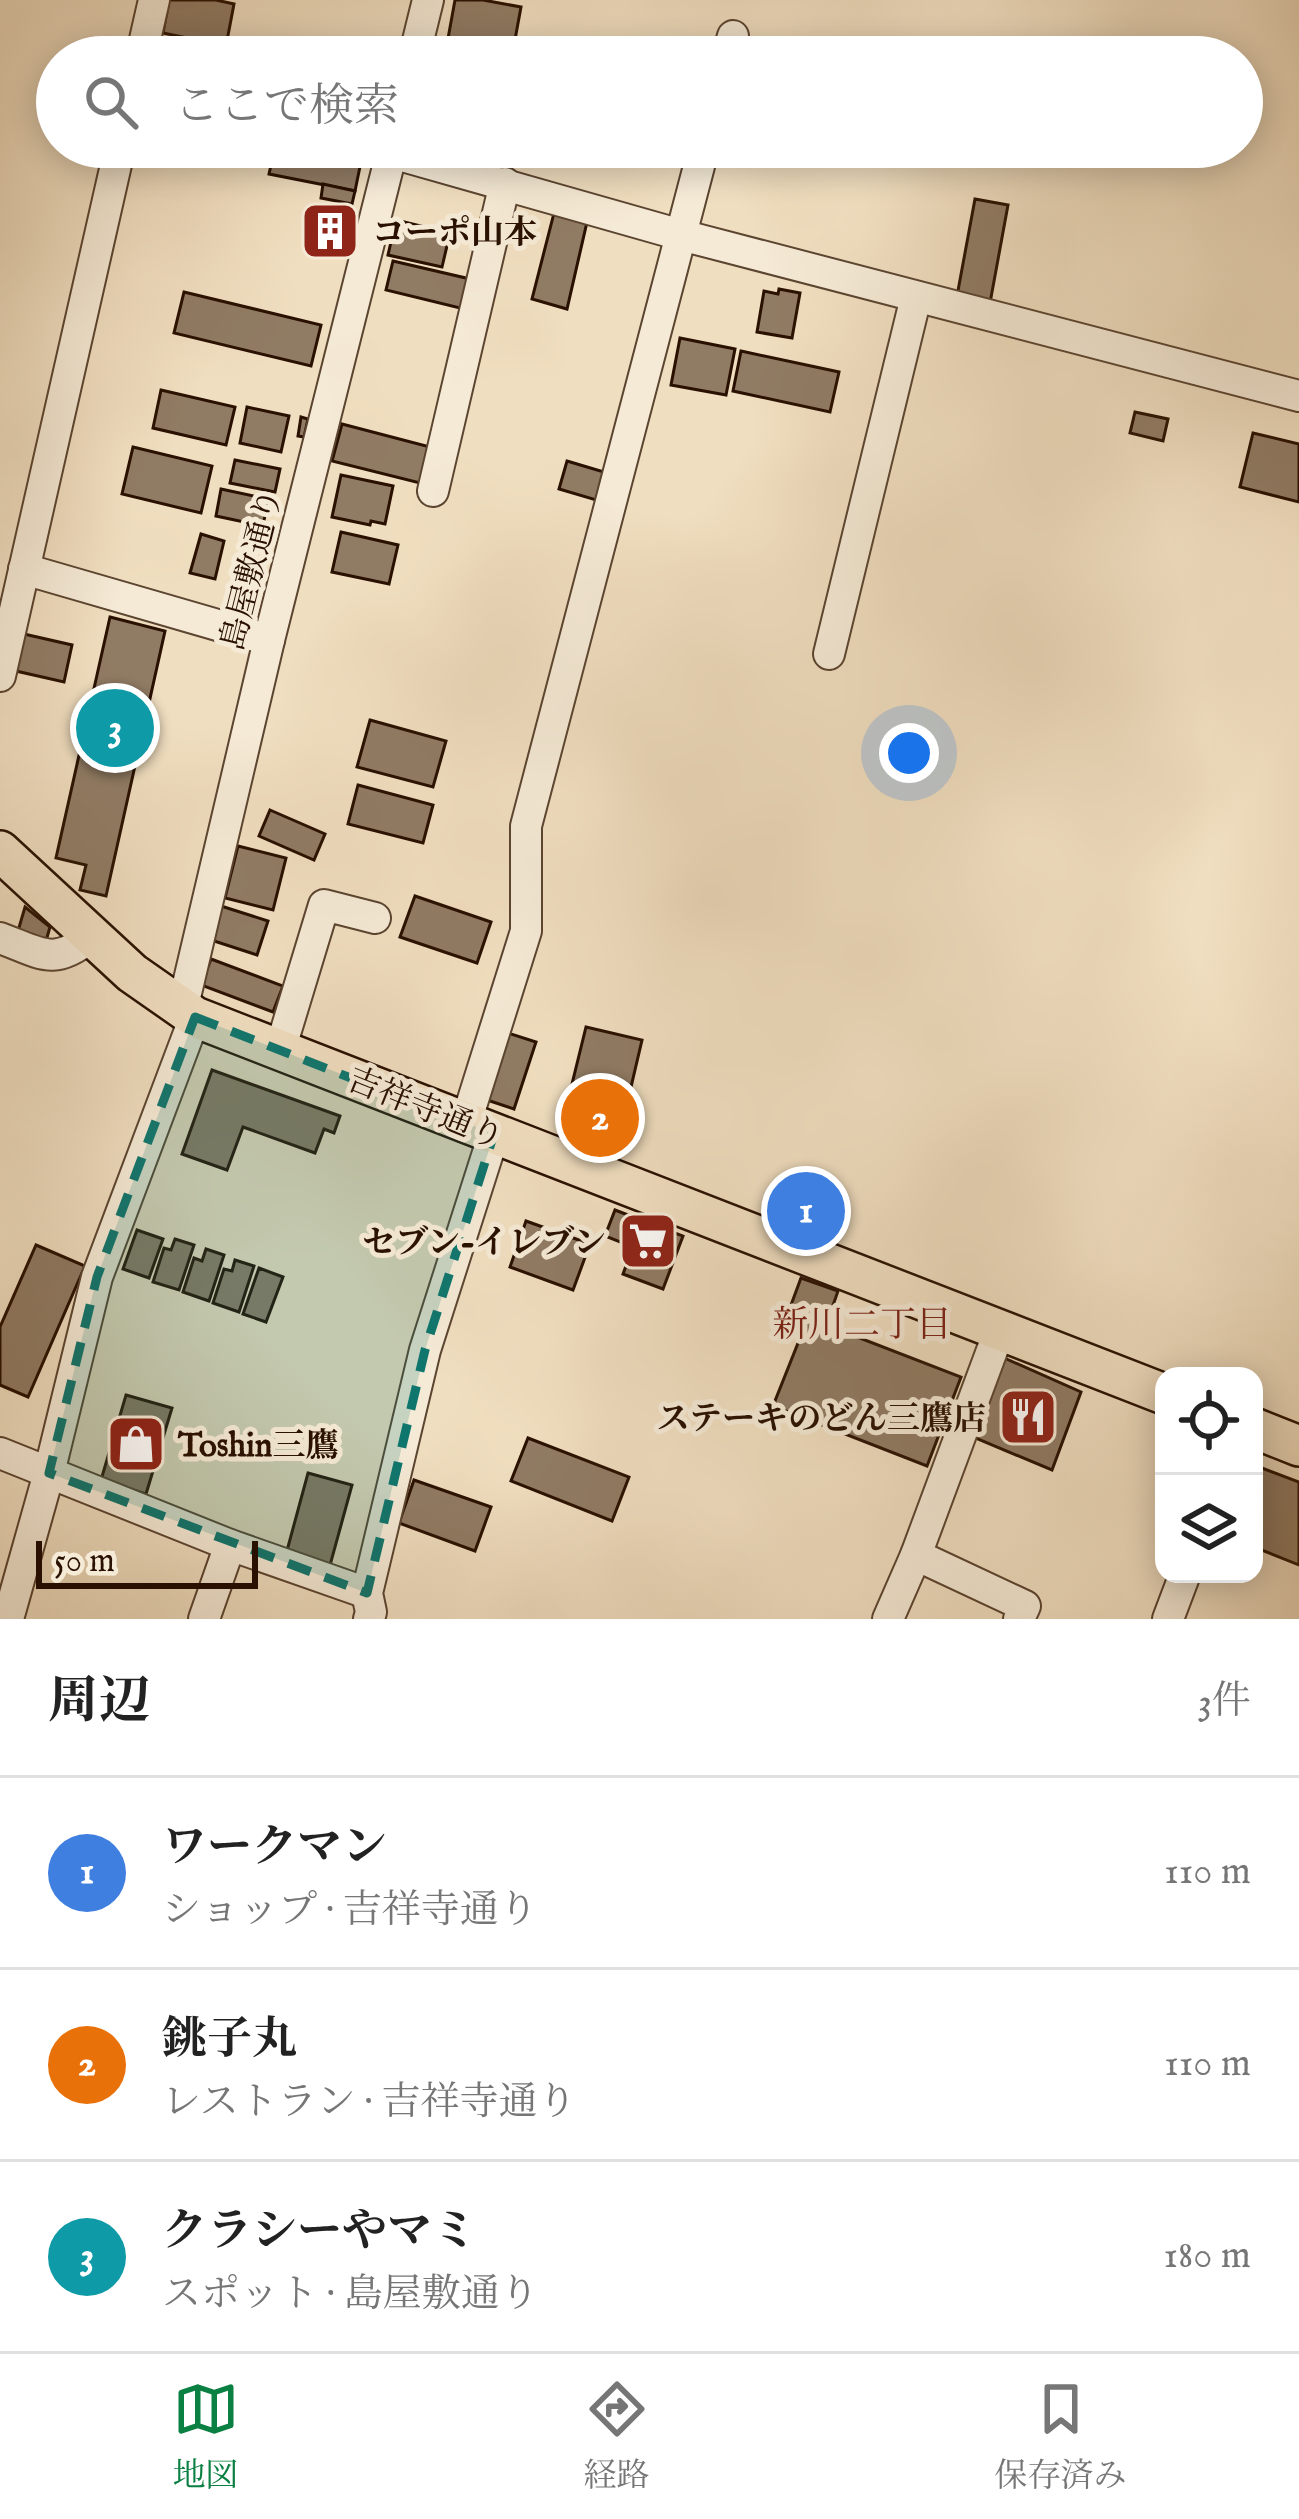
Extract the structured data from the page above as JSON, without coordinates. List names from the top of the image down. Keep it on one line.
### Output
{"streets":{"main road":["吉祥寺通り"],"street":["島屋敷通り"]},"crossings":[["島屋敷通り","吉祥寺通り"]],"districts":["新川二丁目"],"places":{"building":["コーポ山本"],"supermarket":["セブン-イレブン"],"restaurant":["ステーキのどん三鷹店"],"shop":["Toshin三鷹"]},"scale_bar":"50 m","page":{"search":"ここで検索","pins":["3","2","1"],"scale":"50 m","heading":["周辺","3件"],"list":[{"mark":"1","name":"ワークマン","note":"ショップ · 吉祥寺通り","value":"110 m"},{"mark":"2","name":"銚子丸","note":"レストラン · 吉祥寺通り","value":"110 m"},{"mark":"3","name":"クラシーやマミ","note":"スポット · 島屋敷通り","value":"180 m"}],"nav":["地図","経路","保存済み"]}}
